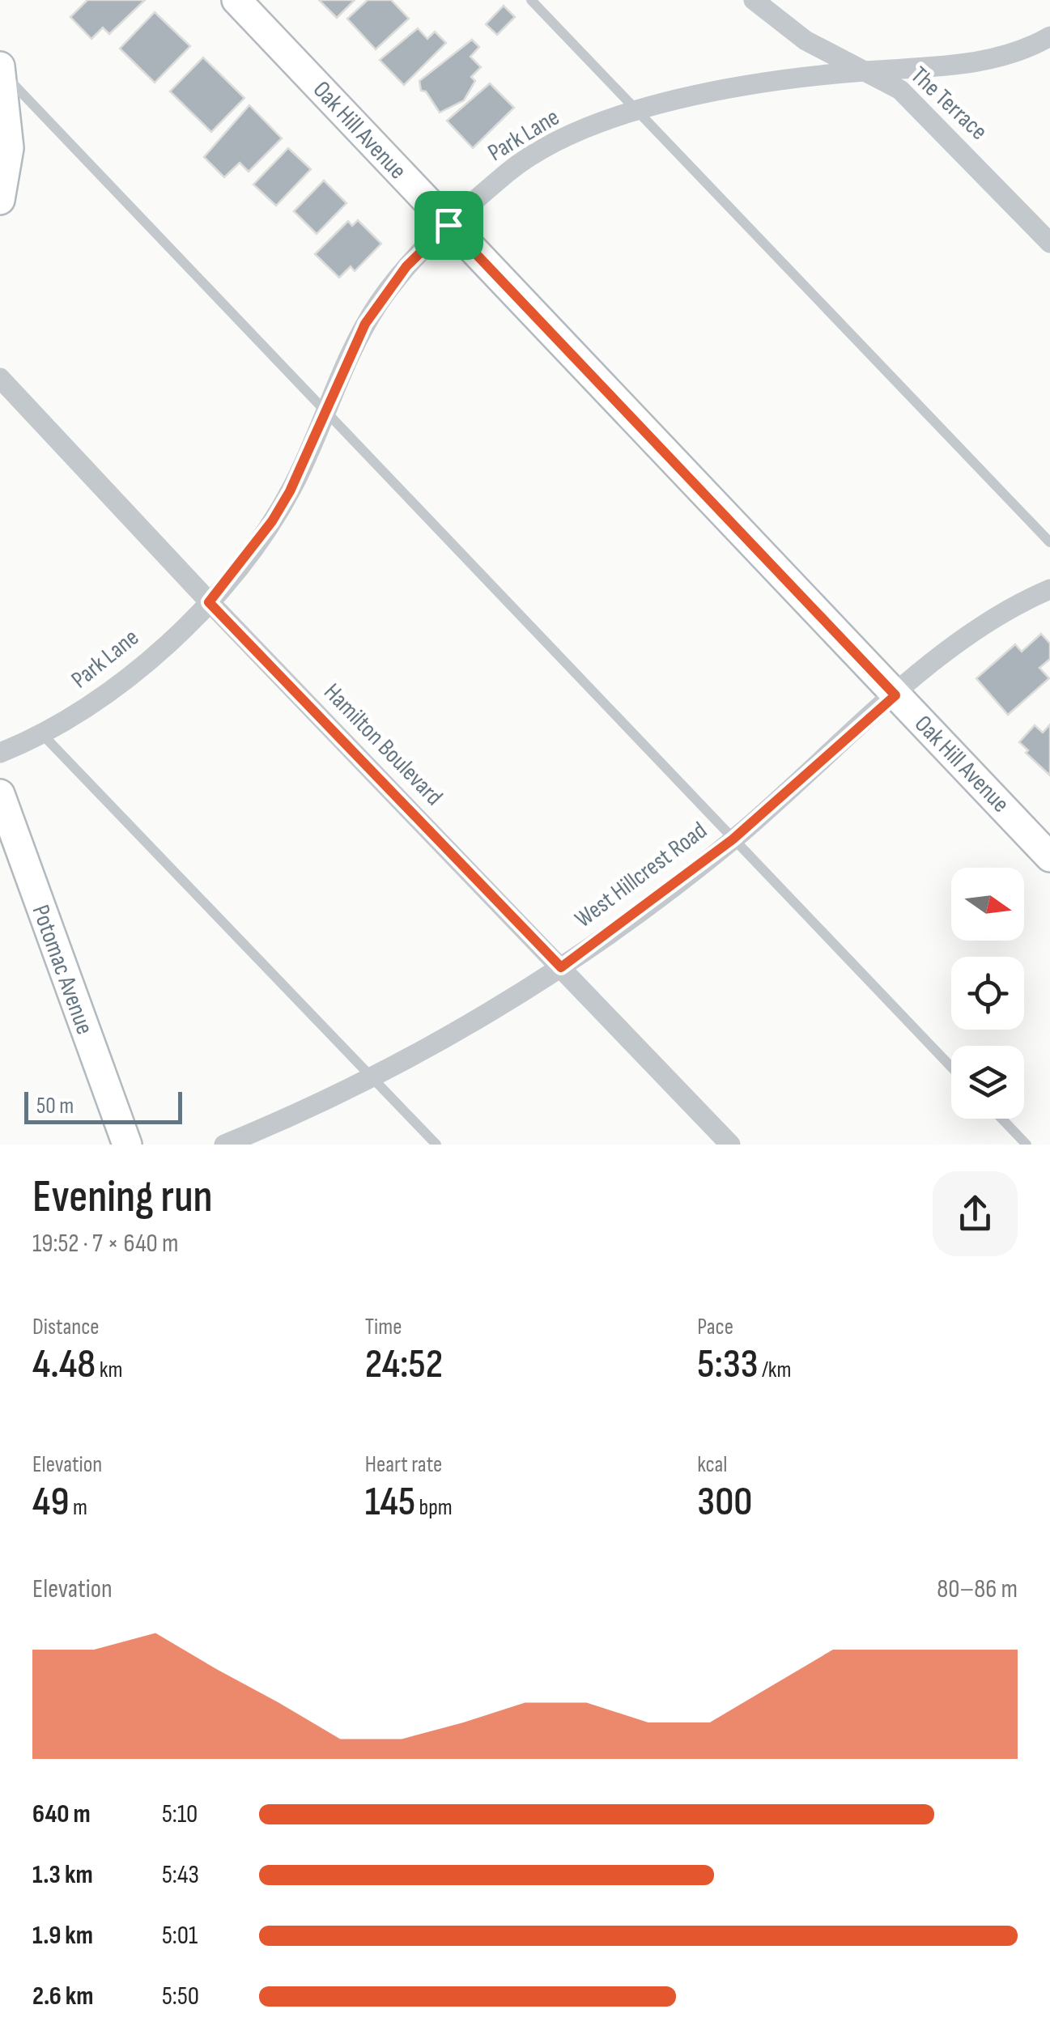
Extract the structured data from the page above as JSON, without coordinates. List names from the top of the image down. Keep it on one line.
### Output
{"streets":{"street":["The Terrace","Oak Hill Avenue","Park Lane","Hamilton Boulevard","West Hillcrest Road","Potomac Avenue"]},"crossings":[["The Terrace","Park Lane"],["Oak Hill Avenue","Park Lane"],["Oak Hill Avenue","West Hillcrest Road"],["Park Lane","Hamilton Boulevard"],["Hamilton Boulevard","West Hillcrest Road"]],"scale_bar":"50 m","north":"right","page":{"scale":"50 m","heading":["Evening run","19:52 · 7 × 640 m"],"stats":[["Distance","4.48 km"],["Time","24:52"],["Pace","5:33 /km"],["Elevation","49 m"],["Heart rate","145 bpm"],["kcal","300"]],"chart":["Elevation","80–86 m"],"list":[{"name":"640 m","note":"5:10"},{"name":"1.3 km","note":"5:43"},{"name":"1.9 km","note":"5:01"},{"name":"2.6 km","note":"5:50"}]}}
